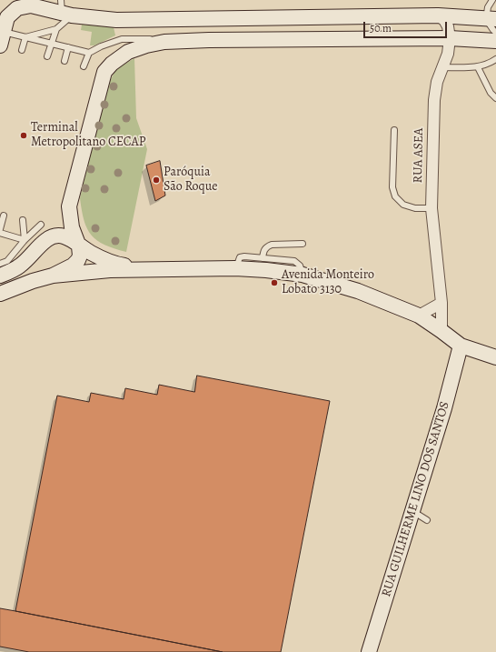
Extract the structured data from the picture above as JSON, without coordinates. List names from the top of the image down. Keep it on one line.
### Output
{"streets":{"main road":["RUA GUILHERME LINO DOS SANTOS"],"street":["RUA ASEA"]},"places":["Terminal Metropolitano CECAP","Paróquia São Roque","Avenida Monteiro Lobato 3130"],"scale_bar":"50 m"}
